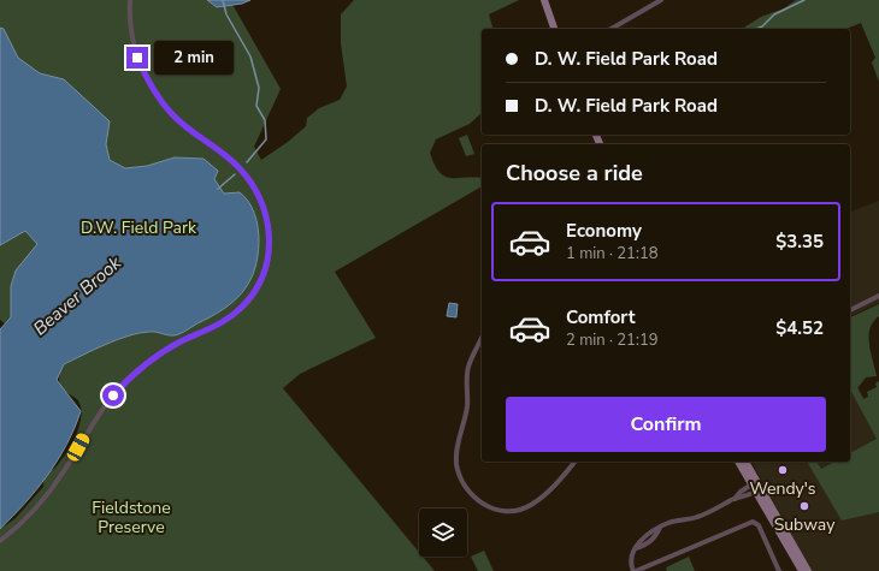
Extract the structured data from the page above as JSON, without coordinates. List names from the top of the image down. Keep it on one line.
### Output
{"water":["Beaver Brook"],"parks":["D.W. Field Park","Fieldstone Preserve"],"places":["Wendy's","Subway"],"page":{"banner":["D. W. Field Park Road","D. W. Field Park Road"],"bubble":"2 min","heading":"Choose a ride","list":[{"name":"Economy","note":"1 min · 21:18","value":"$3.35"},{"name":"Comfort","note":"2 min · 21:19","value":"$4.52"}],"buttons":"Confirm"}}
